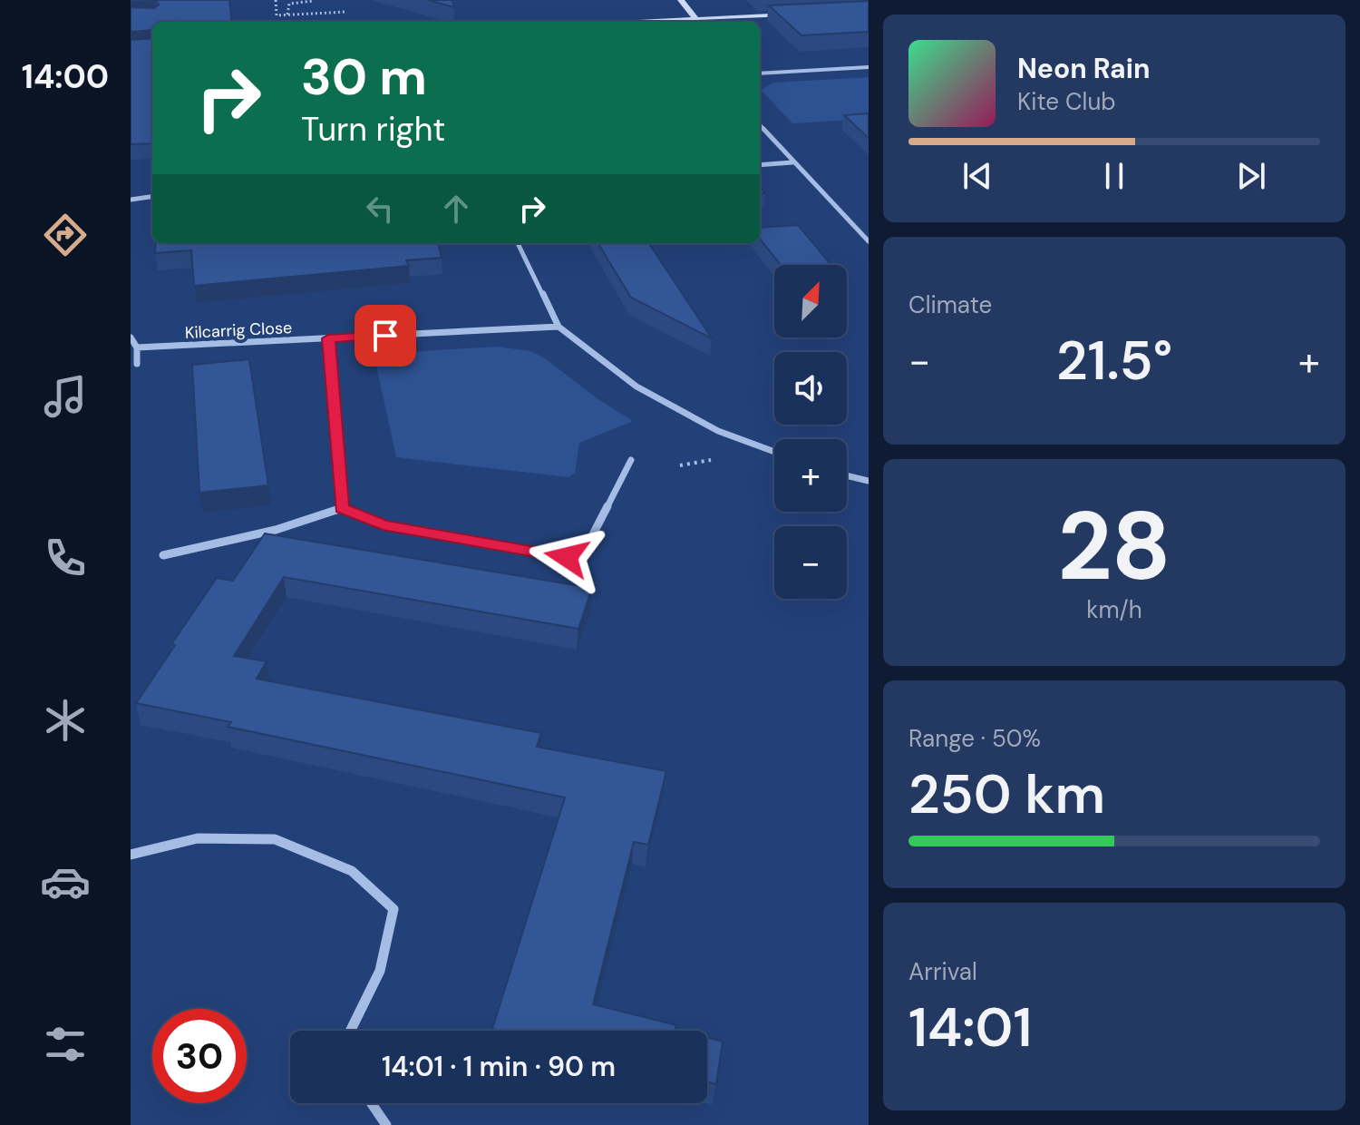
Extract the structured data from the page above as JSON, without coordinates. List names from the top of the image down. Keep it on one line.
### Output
{"streets":{"street":["Kilcarrig Close"]},"north":"top right","page":{"tabs":"14:00","turn":["30 m","Turn right"],"song":["Neon Rain","Kite Club"],"tile":["Climate",["28","km/h"],["Range · 50%","250 km"],["Arrival","14:01"]],"map_buttons":["+","−"],"heat":["−","21.5°","+"],"limit":"30","trip":"14:01 · 1 min · 90 m"}}
